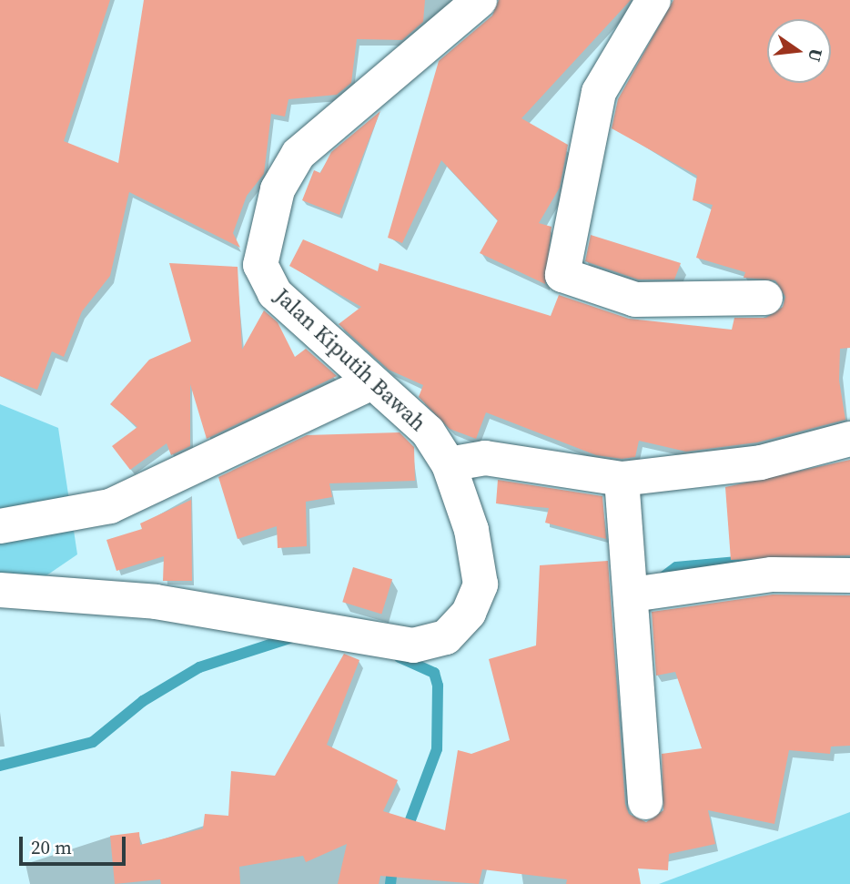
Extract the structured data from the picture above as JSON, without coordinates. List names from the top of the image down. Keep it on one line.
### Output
{"streets":{"street":["Jalan Kiputih Bawah"]},"scale_bar":"20 m","north":"right"}
